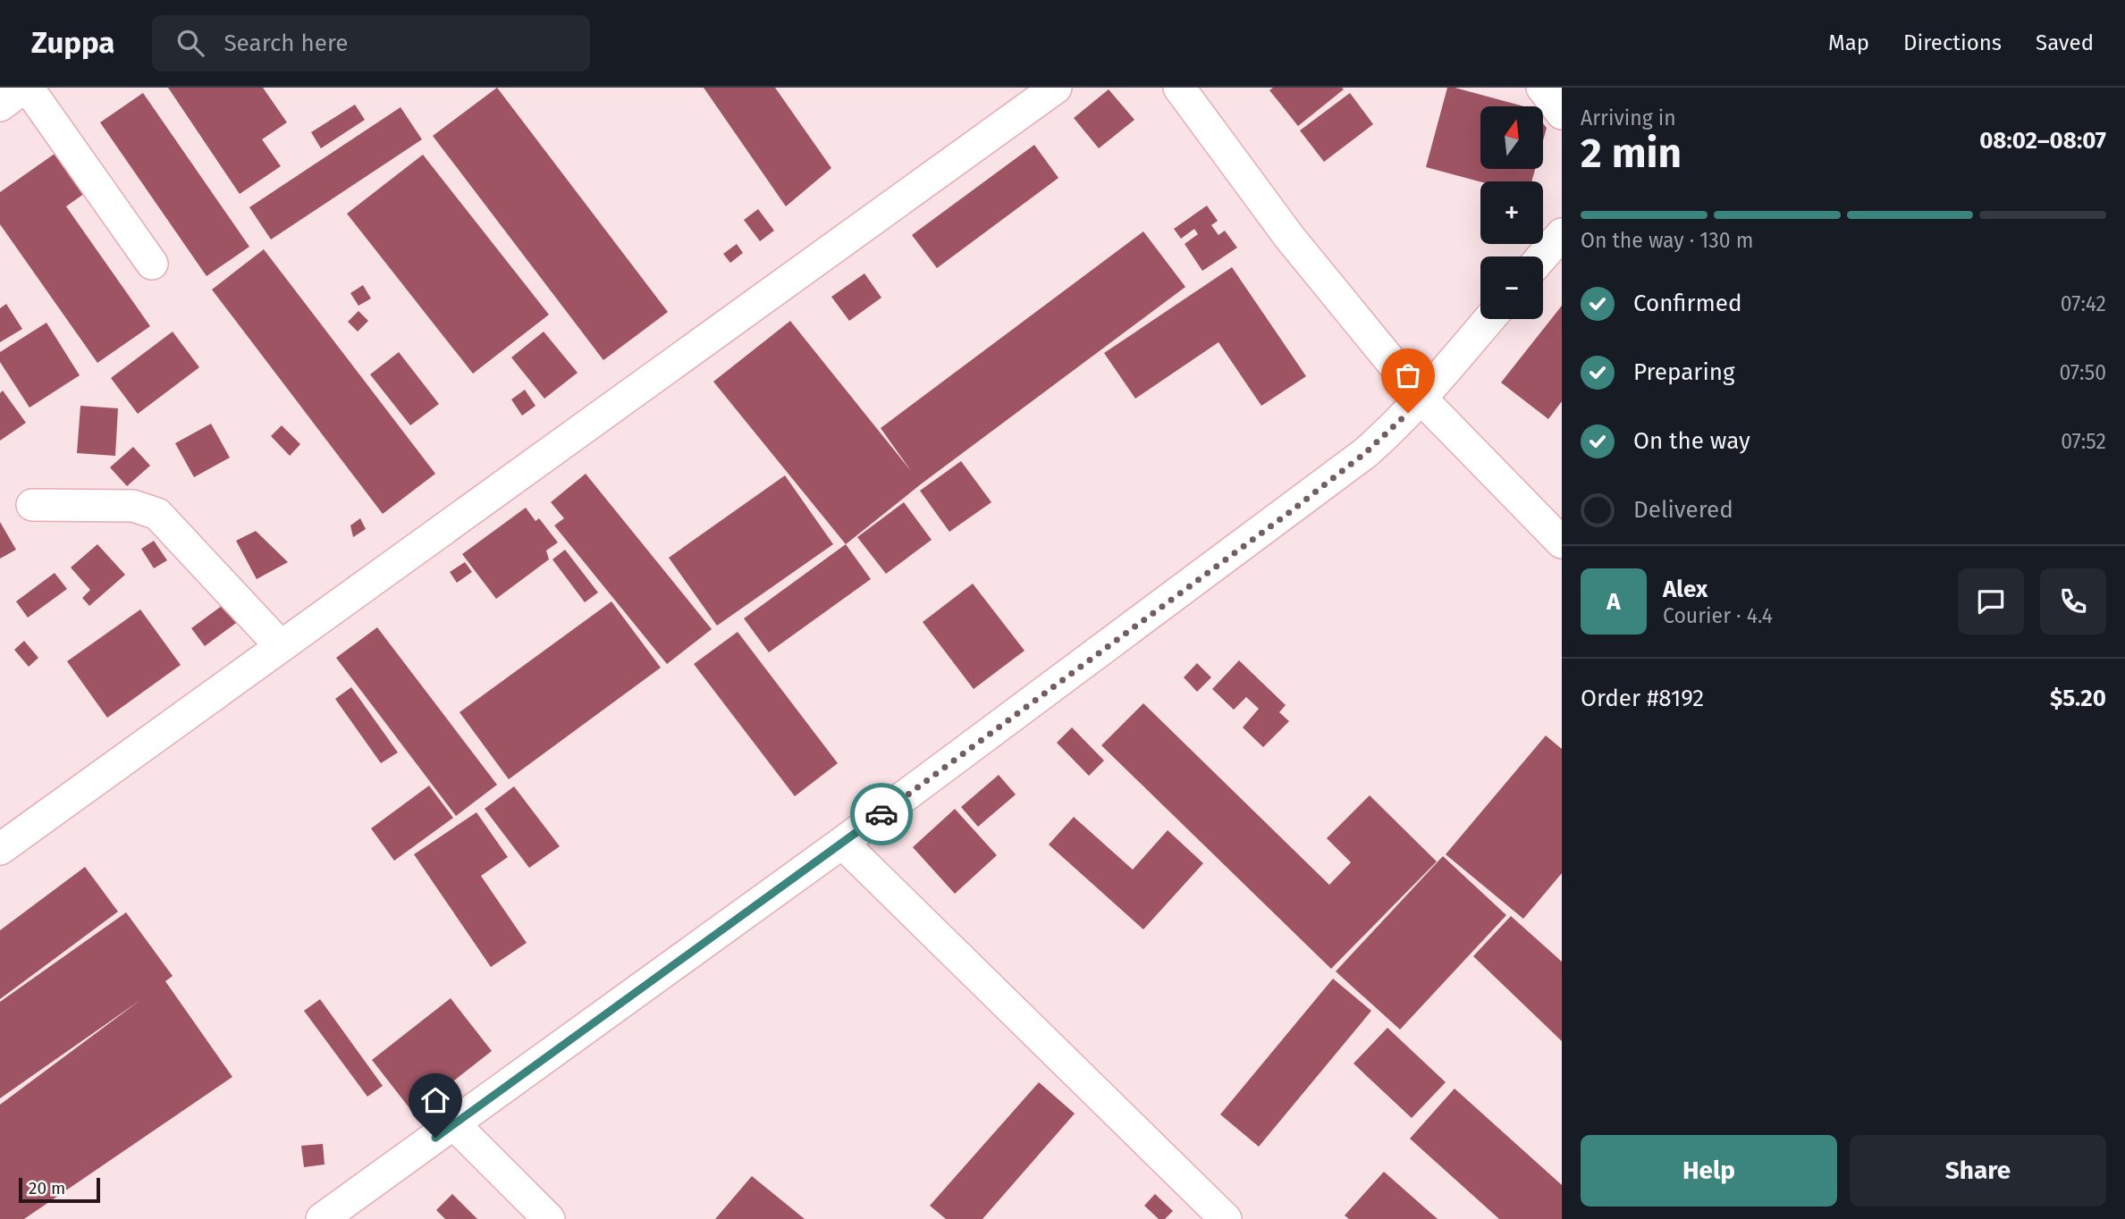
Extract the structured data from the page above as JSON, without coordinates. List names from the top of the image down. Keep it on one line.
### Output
{"scale_bar":"20 m","north":"top","page":{"header":"Zuppa","search":"Search here","nav":["Map","Directions","Saved"],"heading":["2 min","Arriving in","08:02–08:07"],"panel":["Alex","Courier · 4.4","Order #8192","$5.20"],"map_buttons":["+","−"],"bar":"On the way · 130 m","list":[["Confirmed","07:42"],["Preparing","07:50"],["On the way","07:52"],"Delivered"],"round":"A","buttons":["Help","Share"],"scale":"20 m"}}
